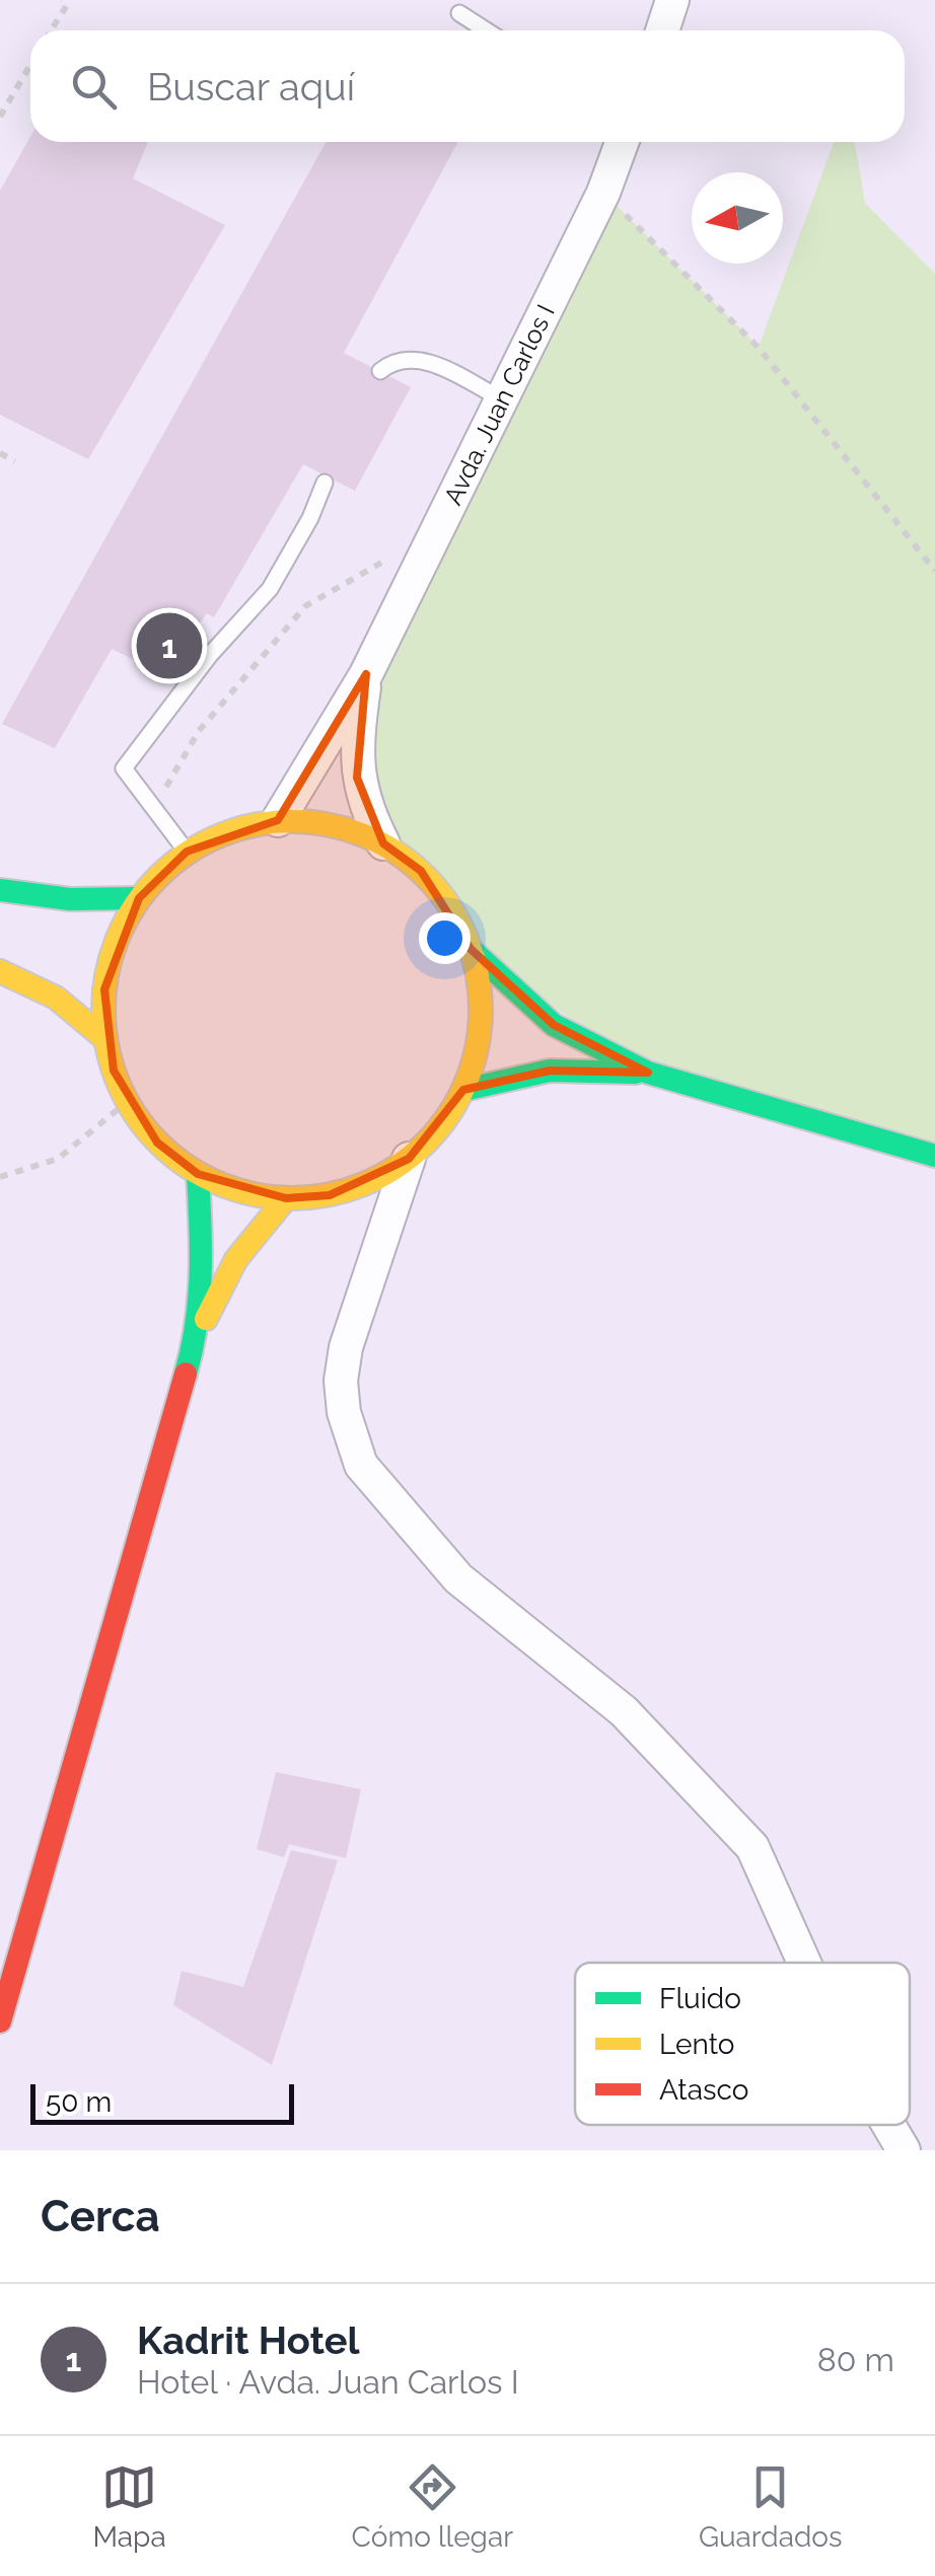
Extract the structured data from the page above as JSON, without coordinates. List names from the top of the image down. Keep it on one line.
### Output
{"streets":{"street":["Avda. Juan Carlos I"]},"legend":["Fluido","Lento","Atasco"],"scale_bar":"50 m","north":"left","page":{"search":"Buscar aquí","pins":"1","scale":"50 m","heading":"Cerca","list":[{"mark":"1","name":"Kadrit Hotel","note":"Hotel · Avda. Juan Carlos I","value":"80 m"}],"nav":["Mapa","Cómo llegar","Guardados"]}}
